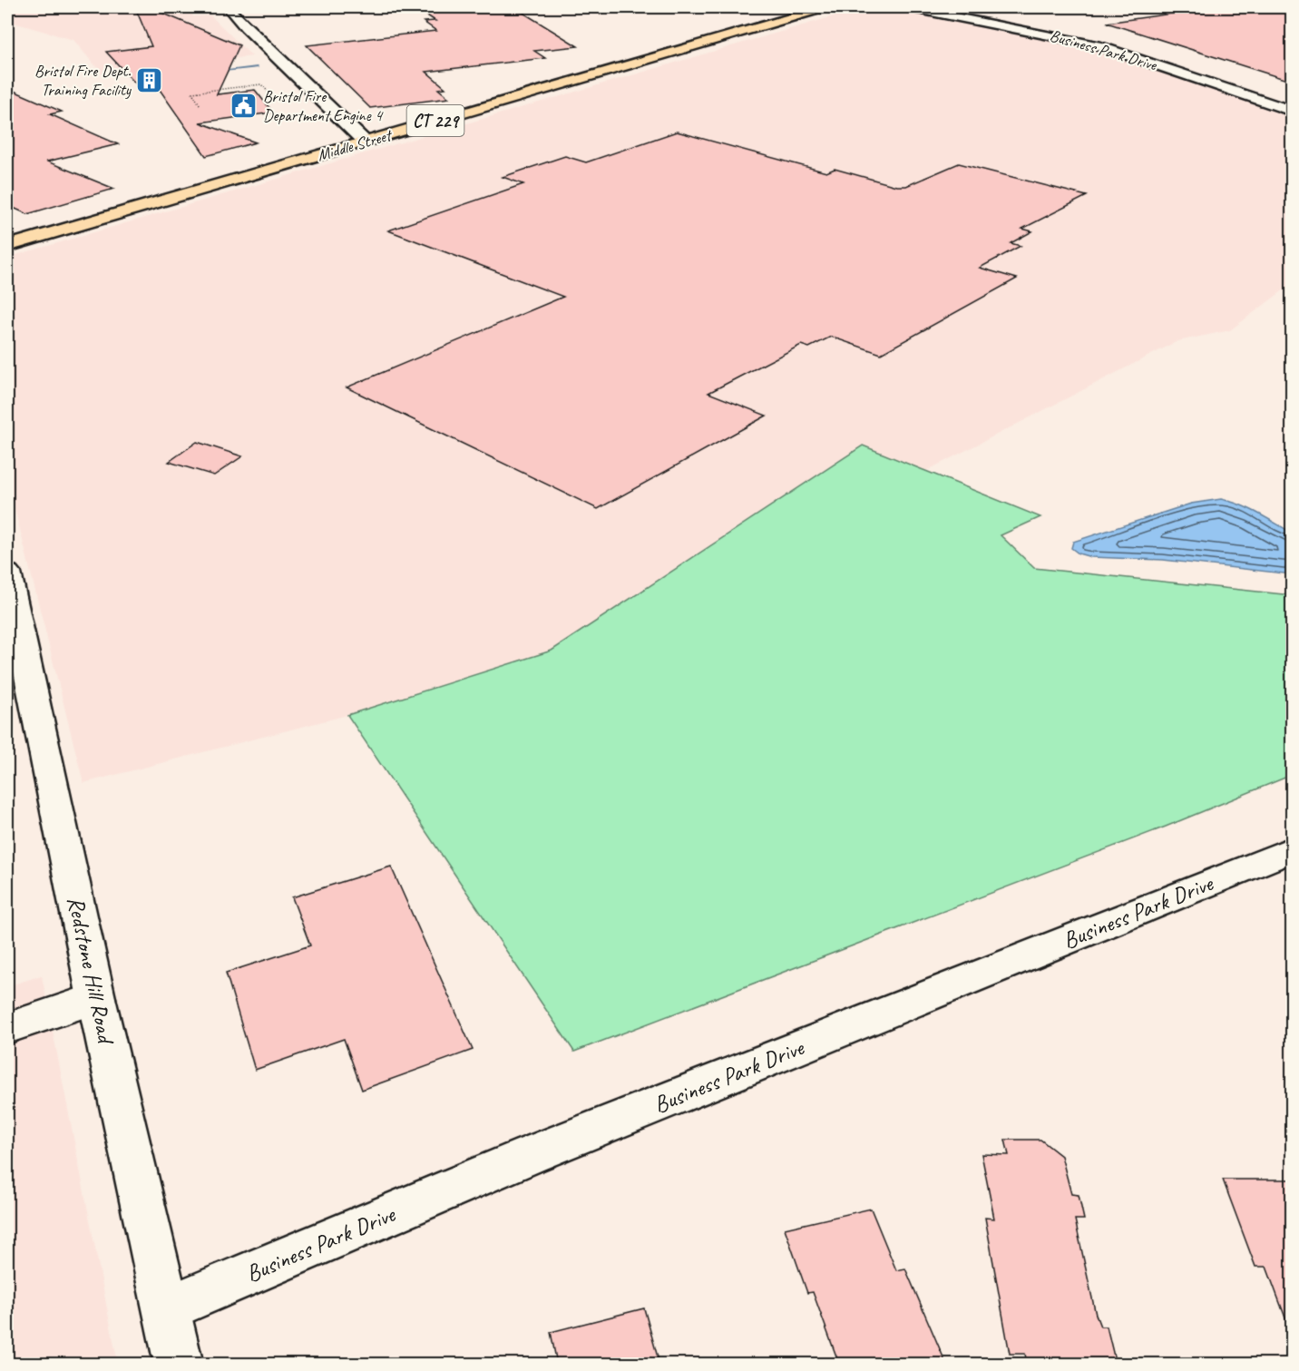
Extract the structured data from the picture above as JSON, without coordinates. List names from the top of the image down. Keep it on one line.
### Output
{"streets":{"main road":["CT 229","Middle Street"],"street":["Business Park Drive","Redstone Hill Road"]},"crossings":[["Business Park Drive","Redstone Hill Road"]],"places":{"building":["Bristol Fire Dept. Training Facility"],"public building":["Bristol Fire Department Engine 4"]}}
